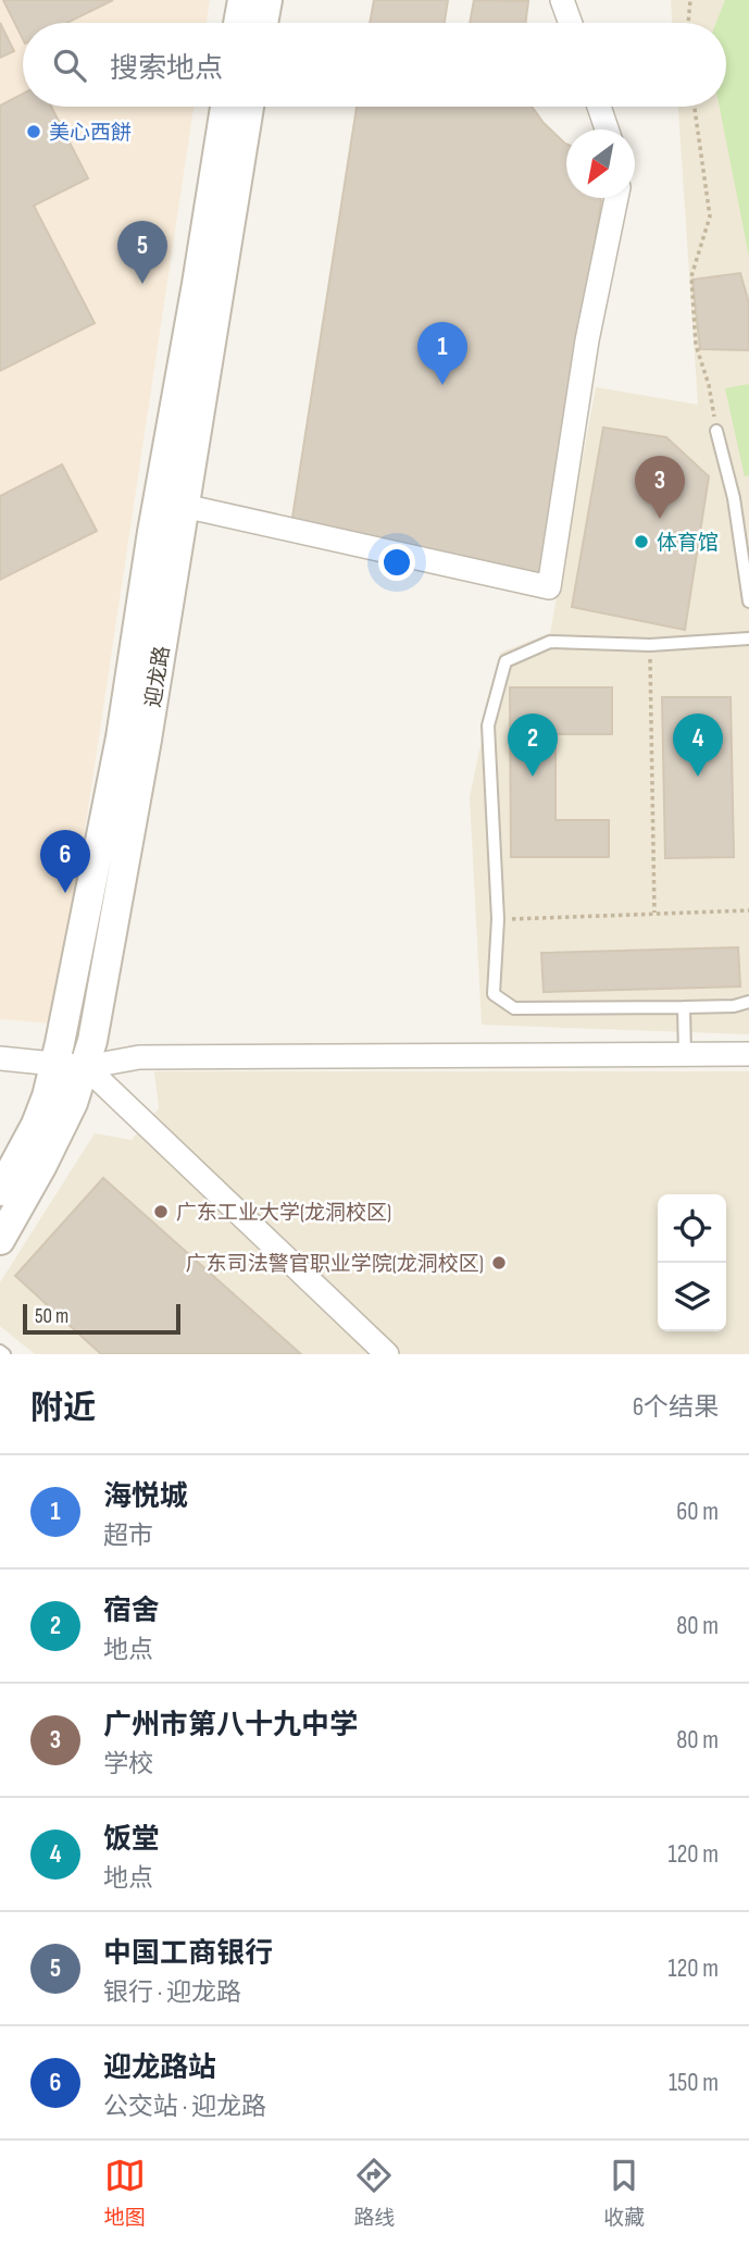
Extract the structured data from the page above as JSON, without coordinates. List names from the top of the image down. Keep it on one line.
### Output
{"streets":{"street":["迎龙路"]},"places":["美心西餅","体育馆","广东工业大学(龙洞校区)","广东司法警官职业学院(龙洞校区)"],"scale_bar":"50 m","north":"bottom left","page":{"search":"搜索地点","pins":["5","1","3","2","4","6"],"scale":"50 m","heading":["附近","6个结果"],"list":[{"mark":"1","name":"海悦城","note":"超市","value":"60 m"},{"mark":"2","name":"宿舍","note":"地点","value":"80 m"},{"mark":"3","name":"广州市第八十九中学","note":"学校","value":"80 m"},{"mark":"4","name":"饭堂","note":"地点","value":"120 m"},{"mark":"5","name":"中国工商银行","note":"银行 · 迎龙路","value":"120 m"},{"mark":"6","name":"迎龙路站","note":"公交站 · 迎龙路","value":"150 m"}],"nav":["地图","路线","收藏"]}}
